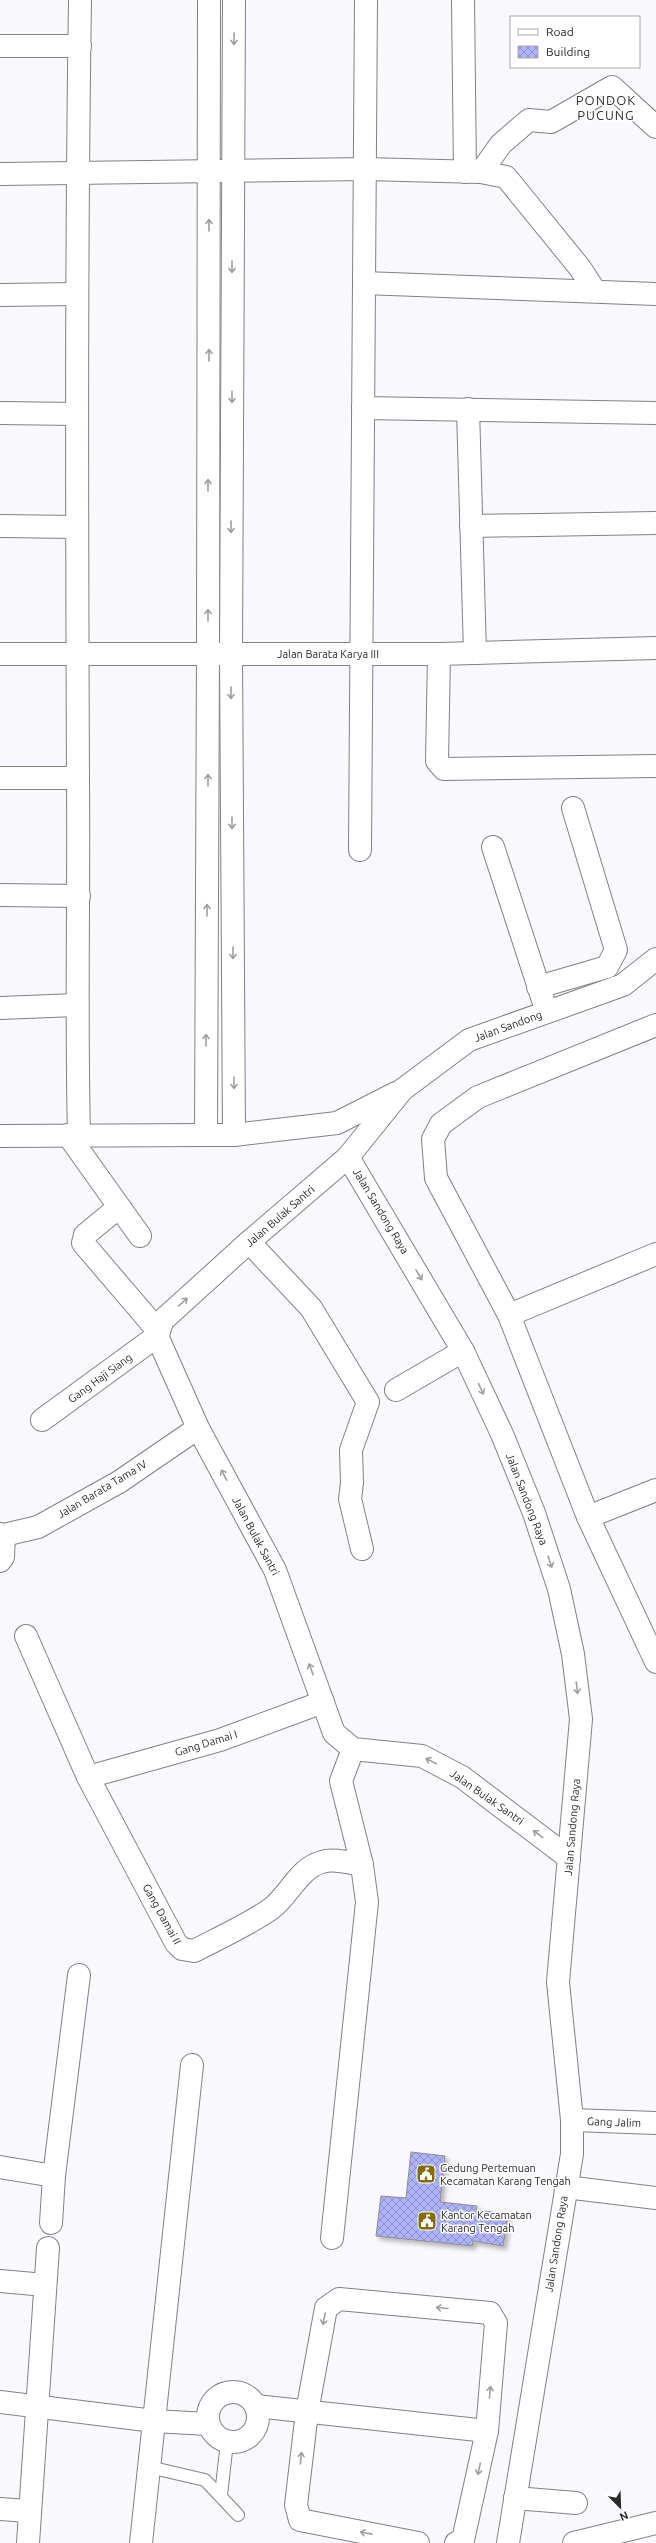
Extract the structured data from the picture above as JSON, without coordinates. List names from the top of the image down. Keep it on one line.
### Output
{"streets":{"street":["Jalan Barata Karya III","Jalan Sandong","Jalan Sandong Raya","Jalan Bulak Santri","Gang Haji Siang","Jalan Barata Tama IV","Gang Damai I","Gang Damai II","Gang Jalim"]},"crossings":[["Jalan Sandong","Jalan Sandong Raya"],["Jalan Sandong","Jalan Bulak Santri"],["Jalan Sandong Raya","Jalan Bulak Santri"],["Jalan Sandong Raya","Gang Jalim"],["Jalan Bulak Santri","Gang Haji Siang"],["Jalan Bulak Santri","Jalan Barata Tama IV"],["Jalan Bulak Santri","Gang Damai I"],["Gang Damai I","Gang Damai II"]],"districts":["PONDOK PUCUNG"],"places":{"public building":["Gedung Pertemuan Kecamatan Karang Tengah","Kantor Kecamatan Karang Tengah"]},"legend":["Road","Building"],"north":"bottom right"}
